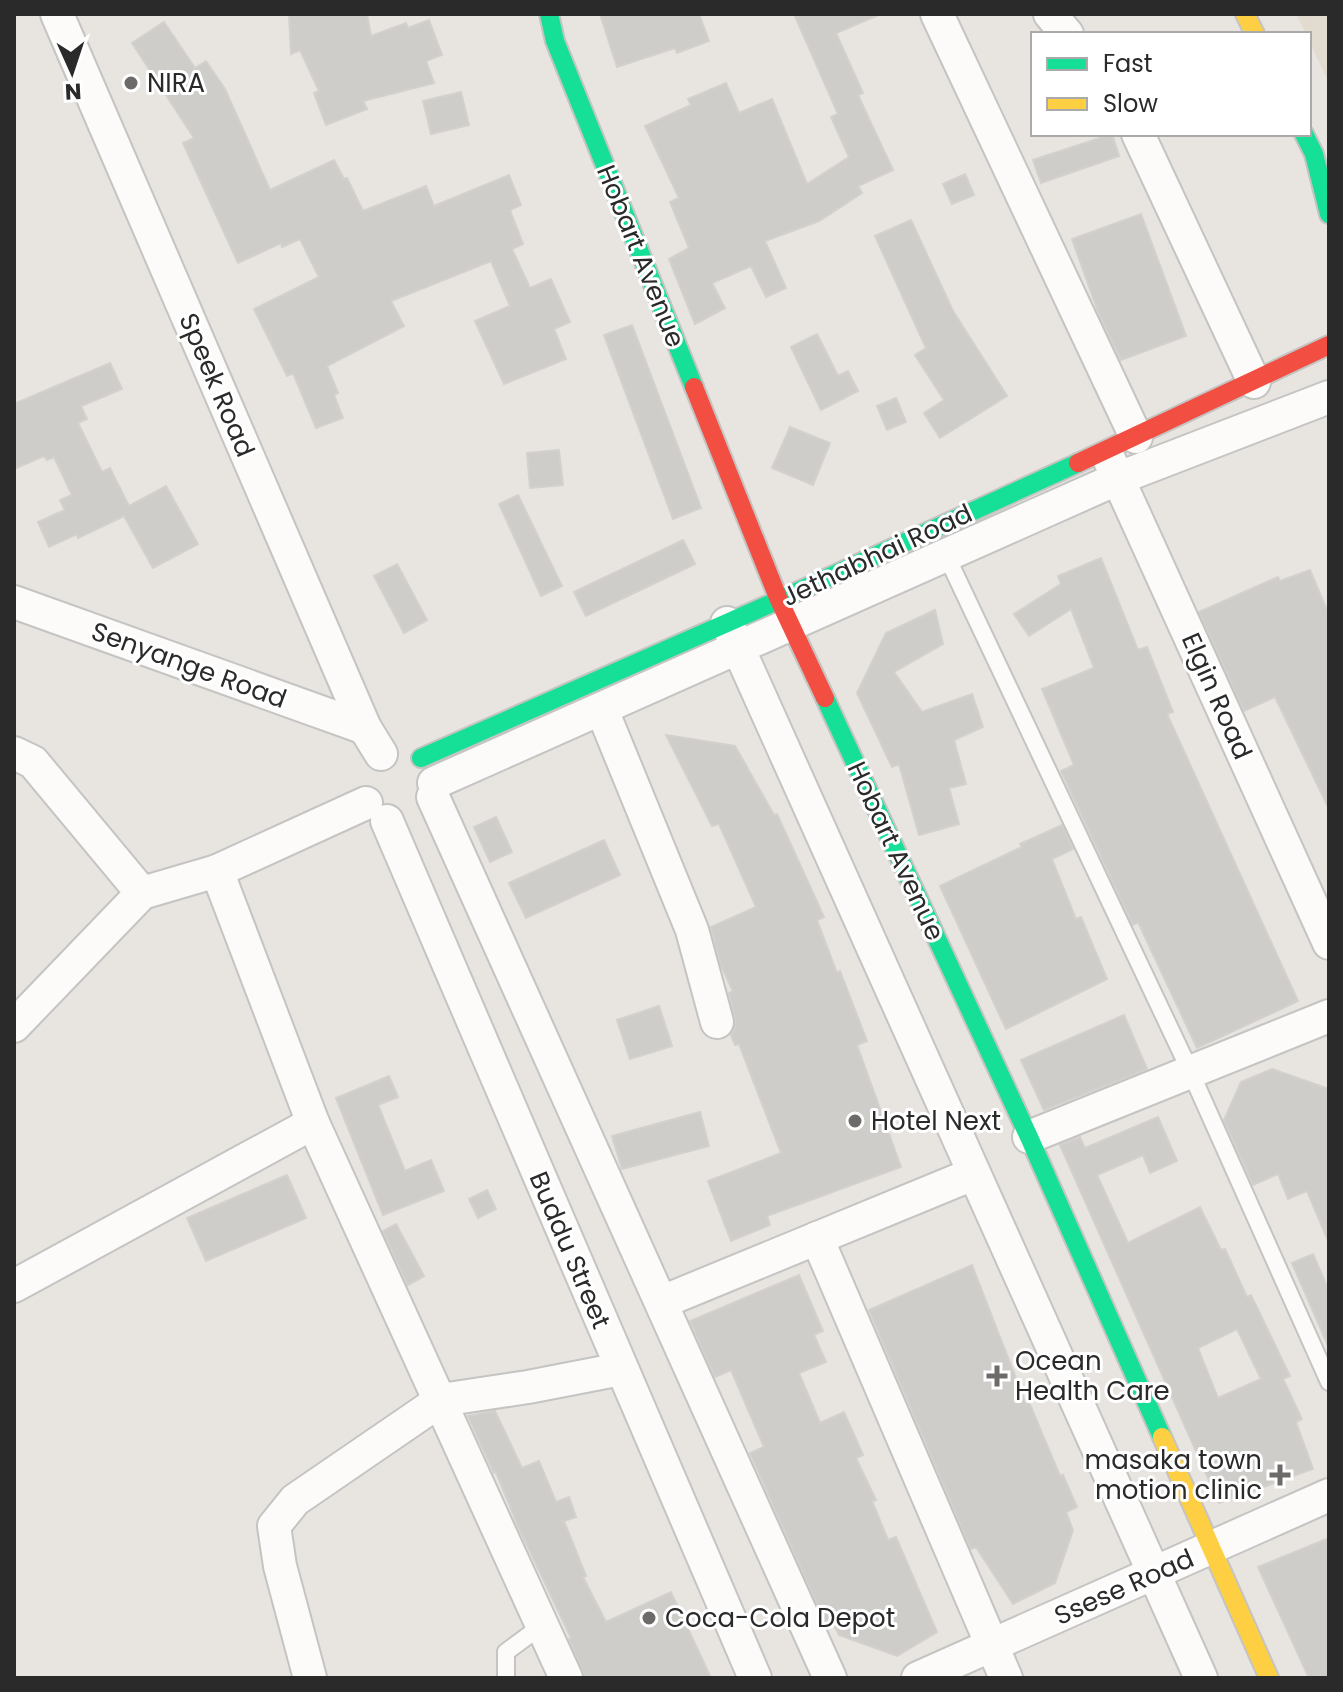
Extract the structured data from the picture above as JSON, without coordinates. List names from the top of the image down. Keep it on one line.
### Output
{"streets":{"street":["Hobart Avenue","Speek Road","Jethabhai Road","Senyange Road","Elgin Road","Buddu Street","Ssese Road"]},"crossings":[["Hobart Avenue","Jethabhai Road"],["Hobart Avenue","Ssese Road"],["Speek Road","Jethabhai Road"],["Speek Road","Senyange Road"],["Speek Road","Buddu Street"],["Jethabhai Road","Senyange Road"],["Jethabhai Road","Elgin Road"],["Jethabhai Road","Buddu Street"],["Senyange Road","Buddu Street"]],"places":{"other":["NIRA","Hotel Next","Coca-Cola Depot"],"health":["Ocean Health Care","masaka town motion clinic"]},"legend":["Fast","Slow"],"north":"bottom"}
